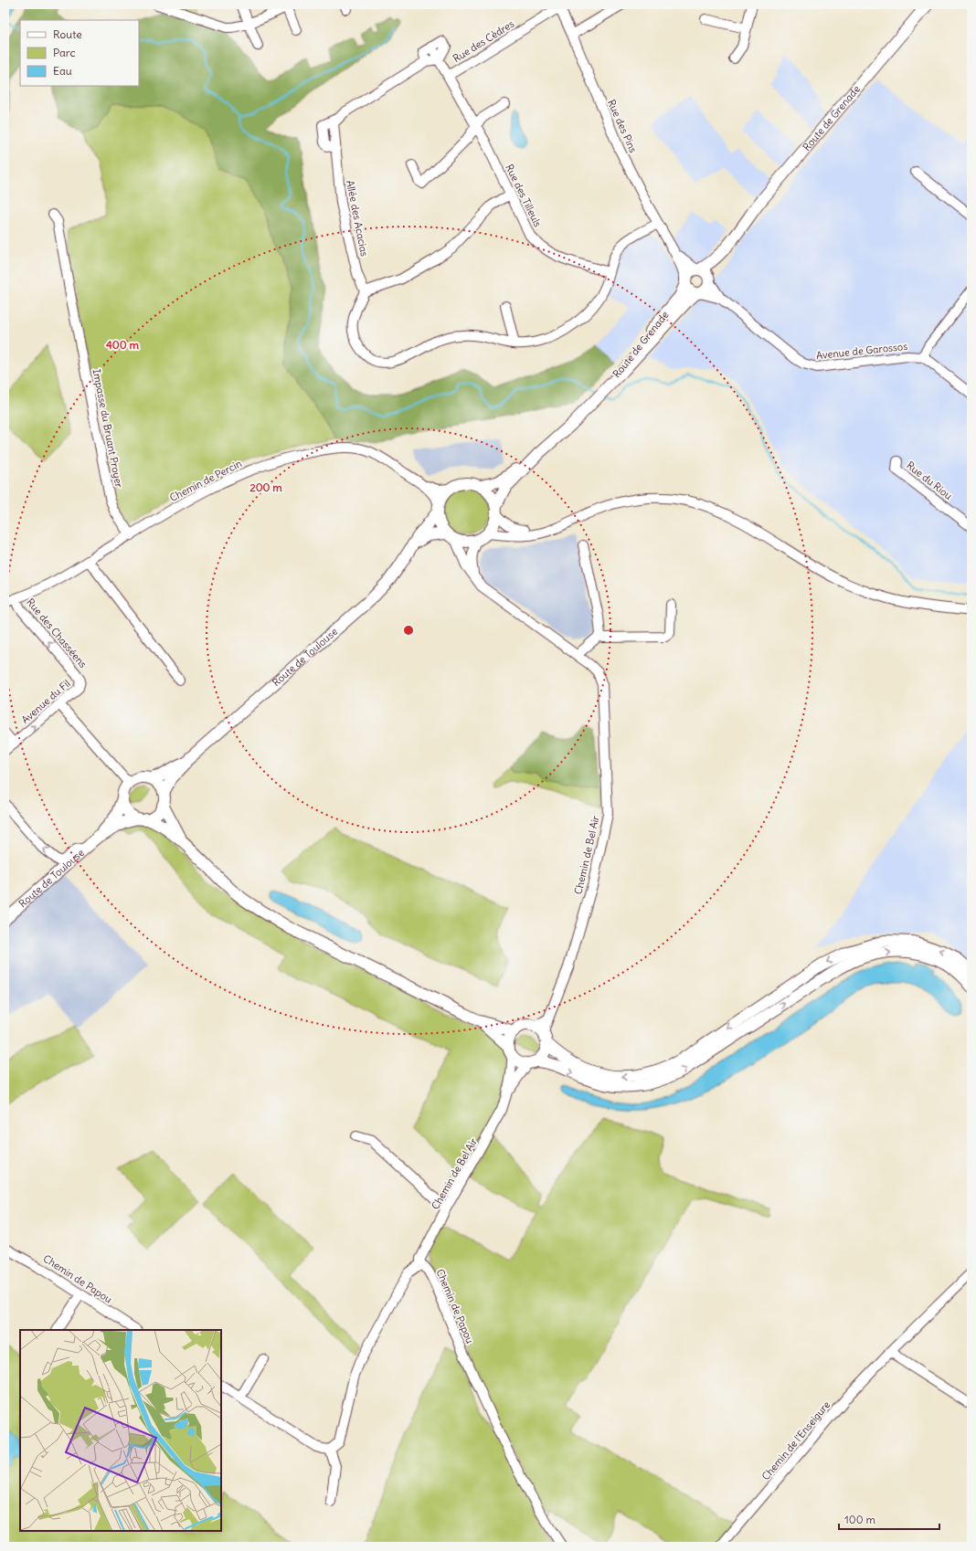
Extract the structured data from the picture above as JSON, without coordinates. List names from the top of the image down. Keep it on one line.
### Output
{"streets":{"main road":["Route de Grenade","Route de Toulouse"],"street":["Rue des Cèdres","Rue des Pins","Rue des Tilleuls","Allée des Acacias","Avenue de Garossos","Impasse du Bruant Proyer","Chemin de Percin","Rue du Riou","Rue des Chasséens","Avenue du Fil","Chemin de Bel Air","Chemin de Papou","Chemin de l'Enseigure"]},"crossings":[["Rue des Cèdres","Rue des Pins"],["Rue des Cèdres","Rue des Tilleuls"],["Route de Grenade","Rue des Pins"],["Route de Grenade","Avenue de Garossos"],["Rue des Pins","Avenue de Garossos"],["Impasse du Bruant Proyer","Chemin de Percin"],["Chemin de Percin","Rue des Chasséens"],["Chemin de Percin","Route de Toulouse"],["Chemin de Percin","Chemin de Bel Air"],["Rue des Chasséens","Avenue du Fil"],["Route de Toulouse","Chemin de Bel Air"],["Chemin de Bel Air","Chemin de Papou"]],"one_way":["Avenue du Fil"],"legend":["Route","Parc","Eau"],"scale_bar":"100 m","rings":["400 m","200 m"]}
